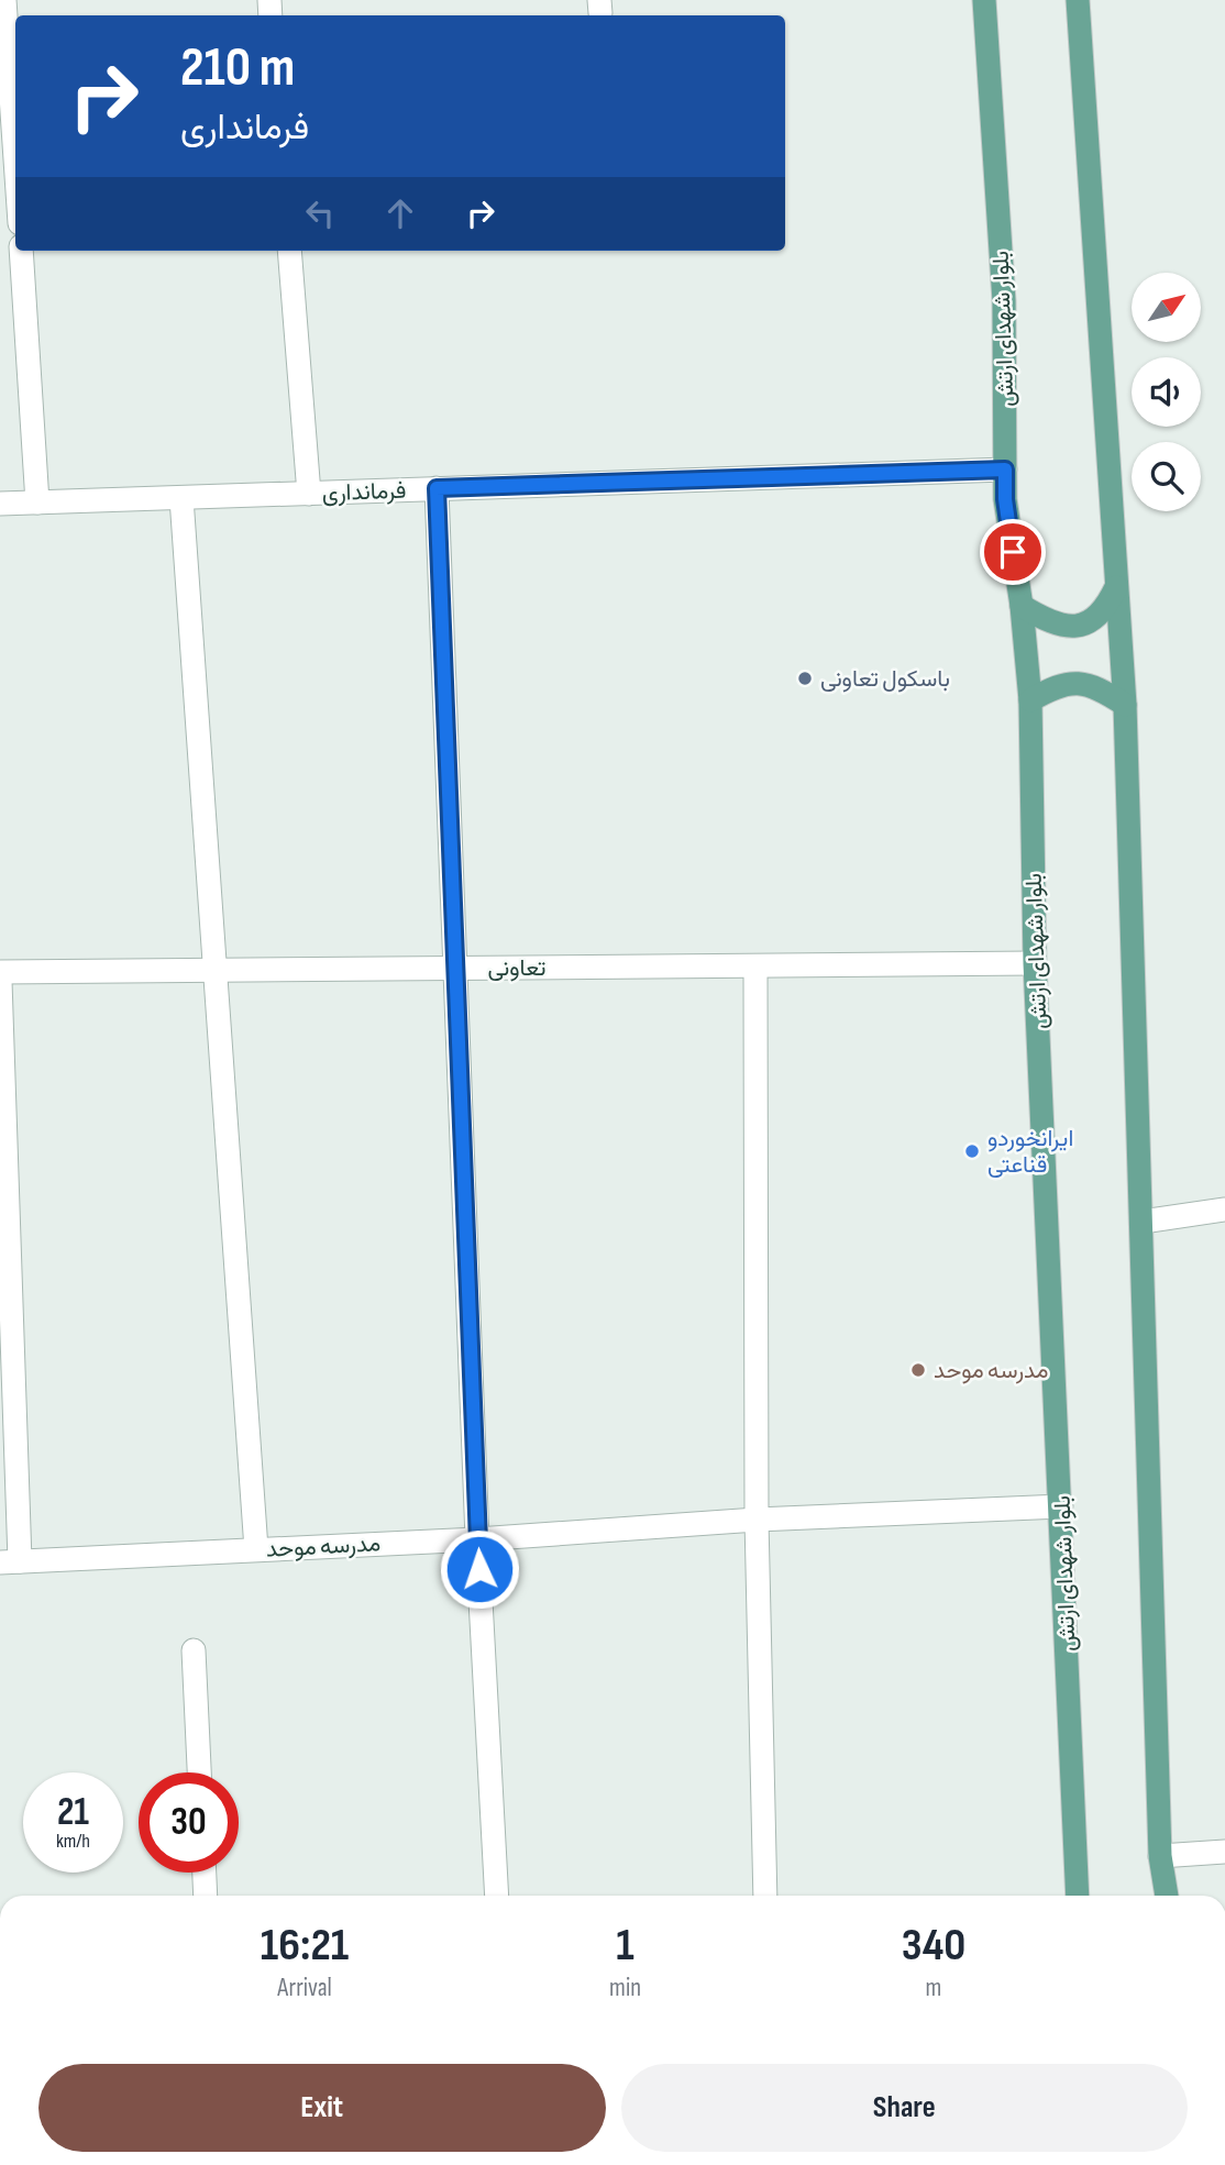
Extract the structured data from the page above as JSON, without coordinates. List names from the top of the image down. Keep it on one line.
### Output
{"streets":{"main road":["بلوار شهدای ارتش"],"street":["فرمانداری","تعاونی","مدرسه موحد"]},"crossings":[["بلوار شهدای ارتش","فرمانداری"],["بلوار شهدای ارتش","تعاونی"],["بلوار شهدای ارتش","مدرسه موحد"]],"places":["باسکول تعاونی","ایرانخوردو قناعتی","مدرسه موحد"],"north":"top right","page":{"turn":["210 m","فرمانداری"],"speed":"21 km/h","limit":"30","eta":["16:21","Arrival","1","min","340","m"],"buttons":["Exit","Share"]}}
